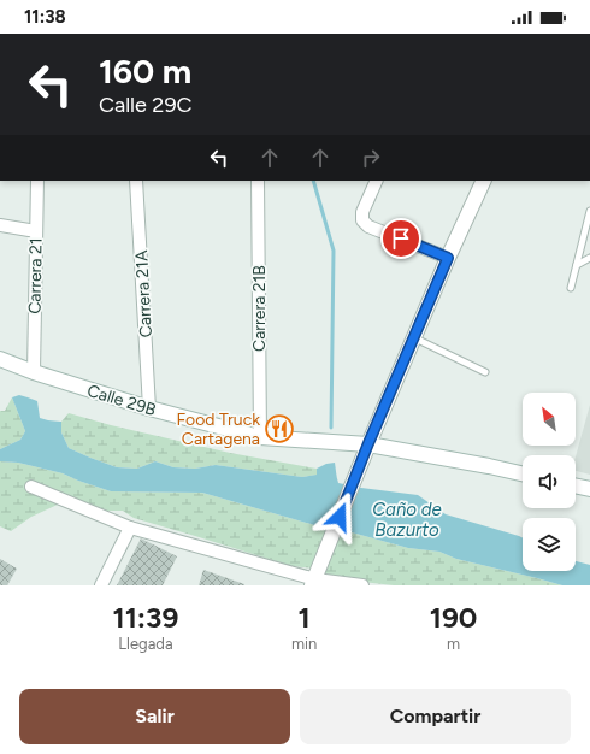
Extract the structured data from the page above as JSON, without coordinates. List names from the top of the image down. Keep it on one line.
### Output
{"streets":{"main road":["Calle 29B"],"street":["Carrera 21","Carrera 21A","Carrera 21B"]},"crossings":[["Carrera 21","Calle 29B"],["Carrera 21A","Calle 29B"],["Carrera 21B","Calle 29B"]],"water":["Caño de Bazurto"],"places":{"restaurant":["Food Truck Cartagena"]},"north":"top left","page":{"status":"11:38","turn":["160 m","Calle 29C"],"eta":["11:39","Llegada","1","min","190","m"],"buttons":["Salir","Compartir"]}}
